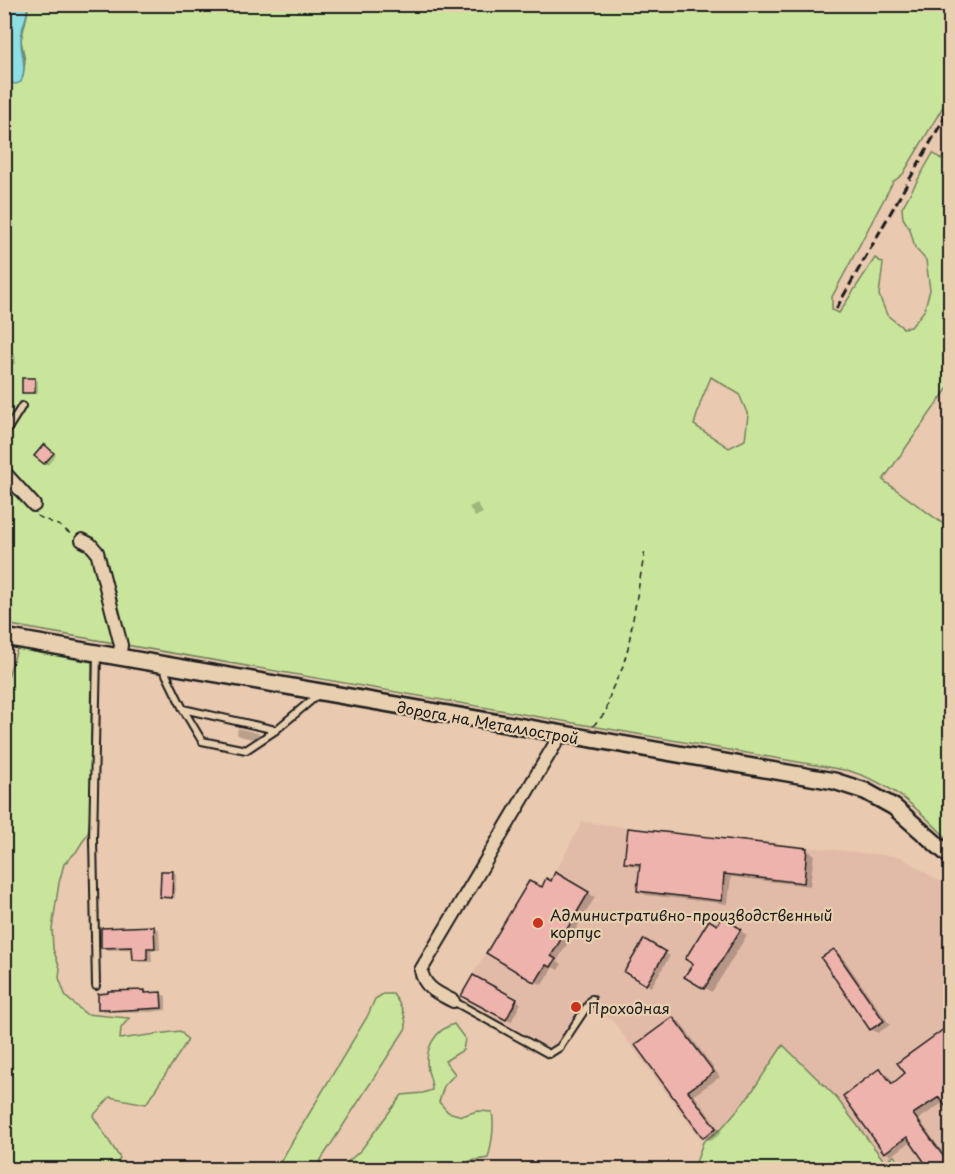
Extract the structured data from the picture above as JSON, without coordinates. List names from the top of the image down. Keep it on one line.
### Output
{"streets":{"street":["дорога на Металлострой"]},"places":["Административно-производственный корпус","Проходная"]}
